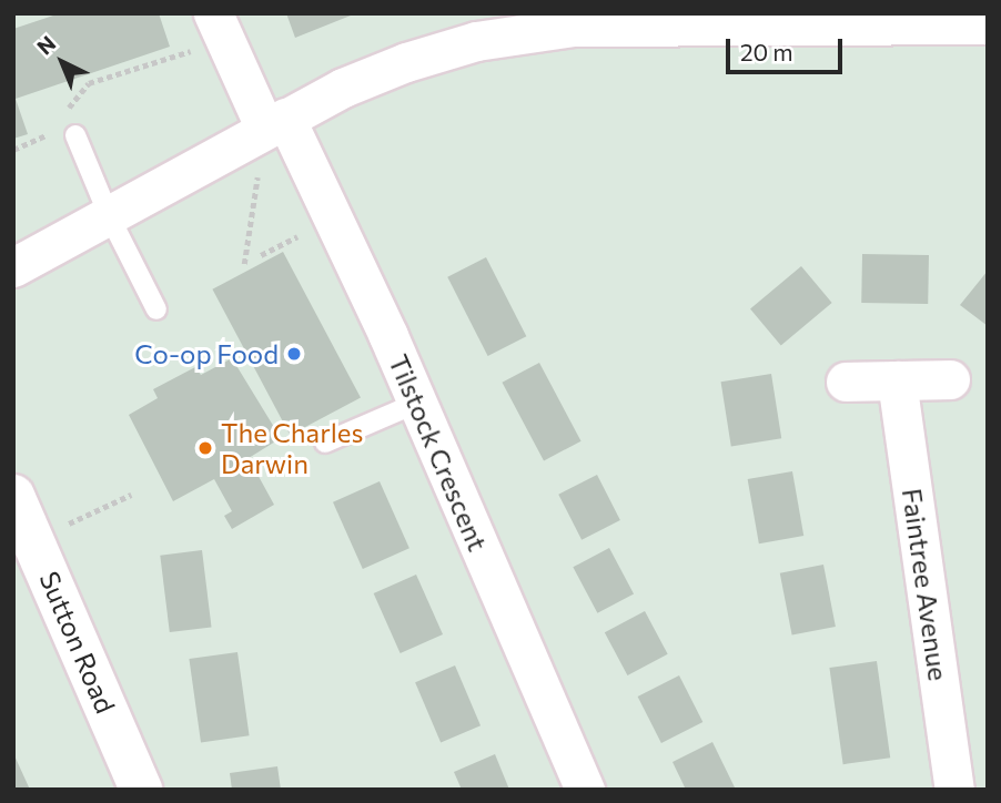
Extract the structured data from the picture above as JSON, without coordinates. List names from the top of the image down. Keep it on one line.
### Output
{"streets":{"street":["Tilstock Crescent","Faintree Avenue","Sutton Road"]},"places":["Co-op Food","The Charles Darwin"],"scale_bar":"20 m","north":"top left"}
